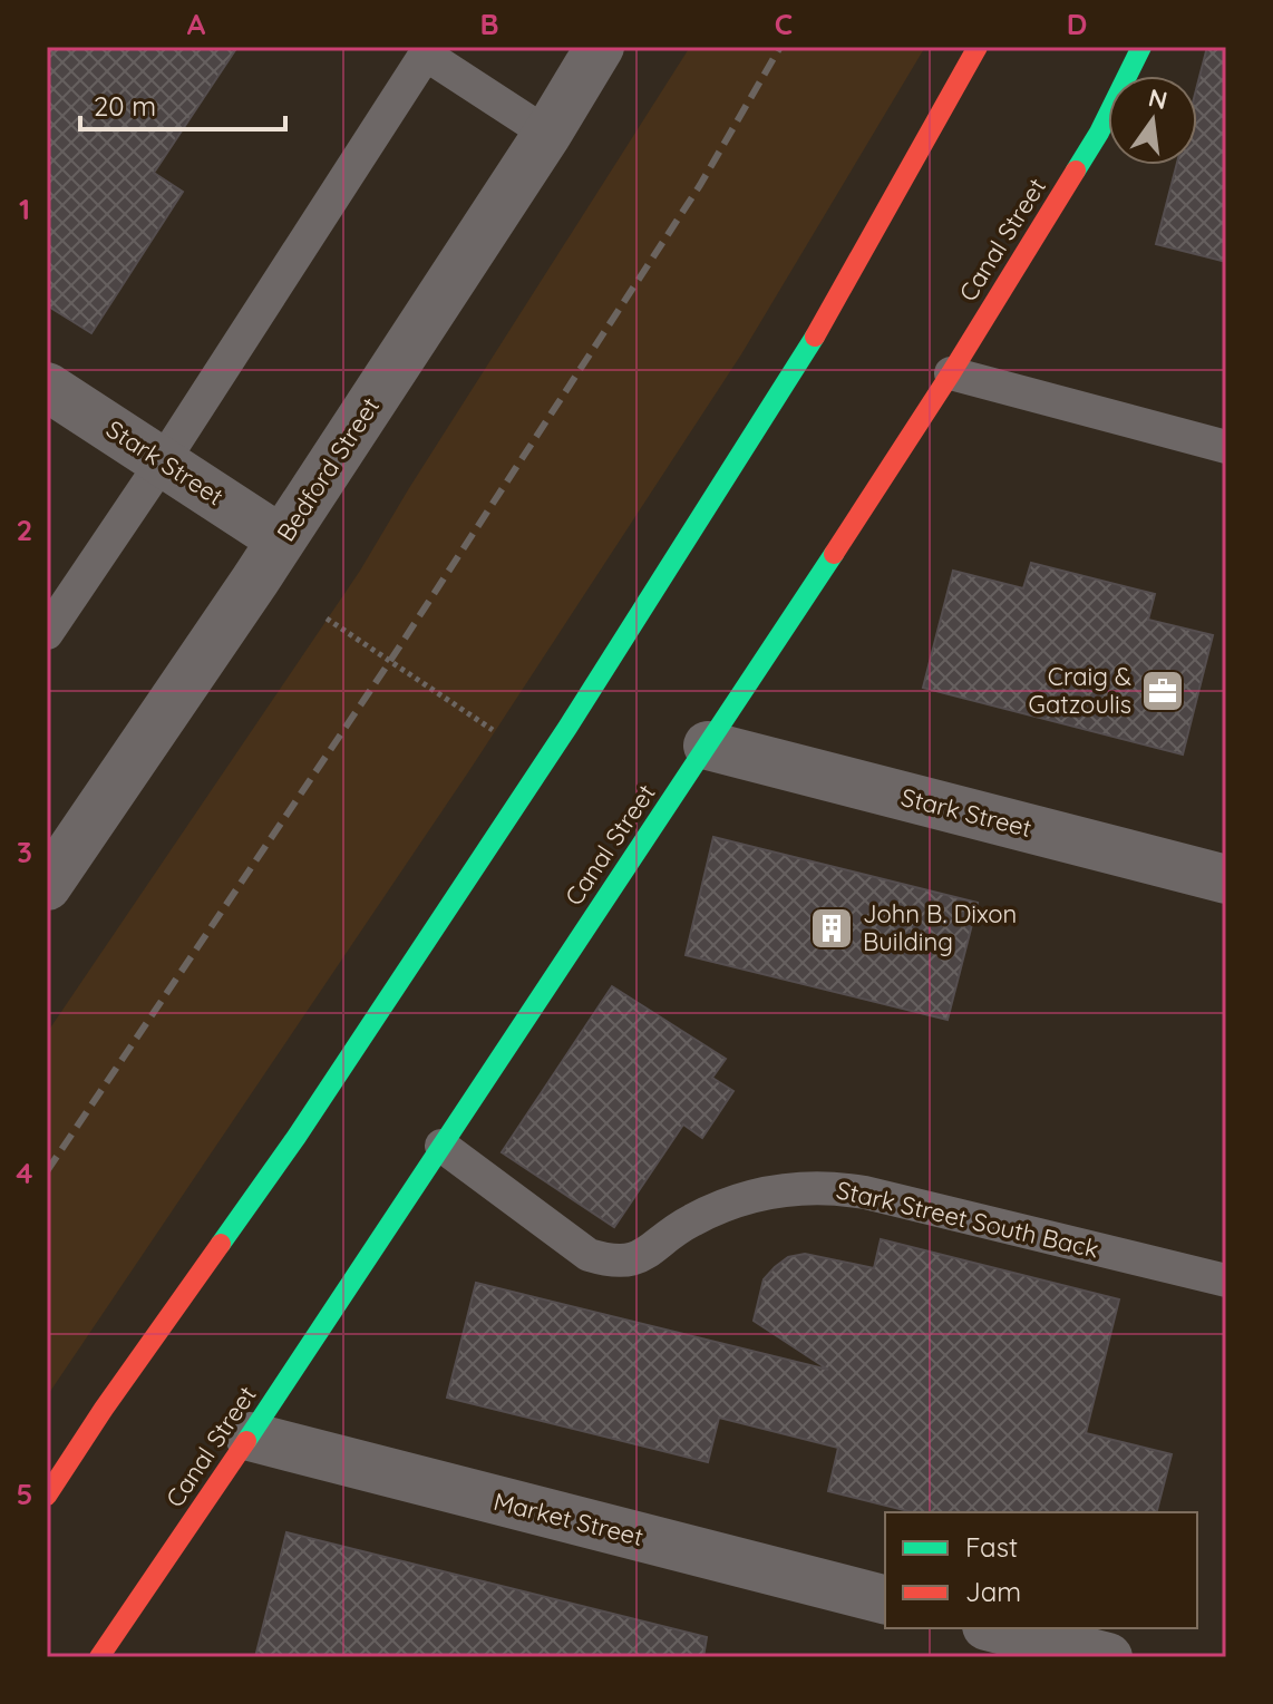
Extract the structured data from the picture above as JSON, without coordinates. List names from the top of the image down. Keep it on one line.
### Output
{"streets":{"street":["Canal Street","Stark Street","Bedford Street","Market Street"],"lane":["Stark Street South Back"]},"crossings":[["Canal Street","Stark Street"],["Canal Street","Stark Street South Back"],["Canal Street","Market Street"],["Stark Street","Bedford Street"]],"places":{"office":["Craig & Gatzoulis"],"building":["John B. Dixon Building"]},"legend":["Fast","Jam"],"scale_bar":"20 m","north":"top","grid":{"columns":["A","B","C","D"],"rows":["1","2","3","4","5"]}}
